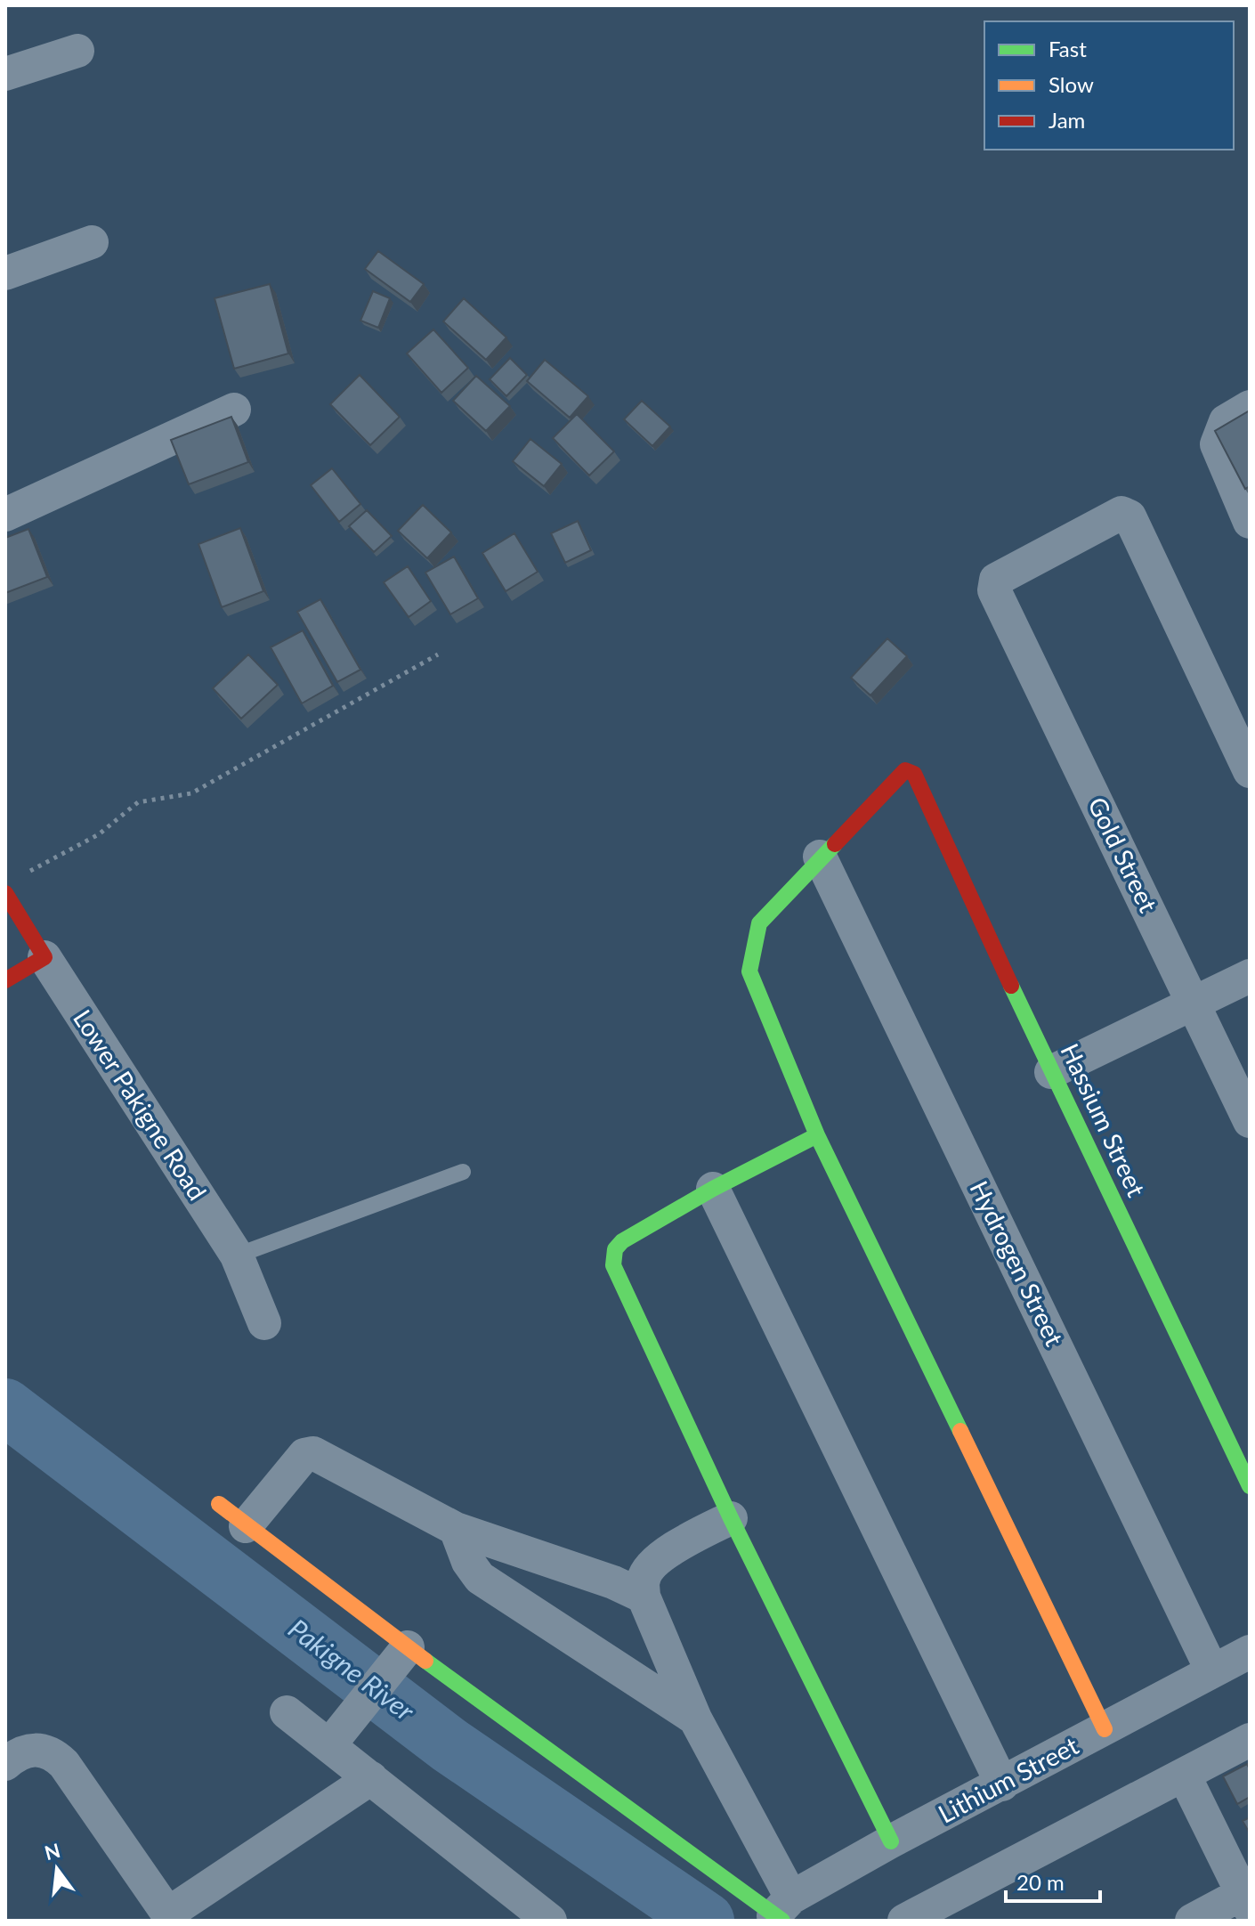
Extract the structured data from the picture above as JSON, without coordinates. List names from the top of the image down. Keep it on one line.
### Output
{"streets":{"street":["Gold Street","Lower Pakigne Road","Hassium Street","Hydrogen Street","Lithium Street"]},"crossings":[["Hassium Street","Hydrogen Street"],["Hydrogen Street","Lithium Street"]],"water":["Pakigne River"],"legend":["Fast","Slow","Jam"],"scale_bar":"20 m","north":"top"}
